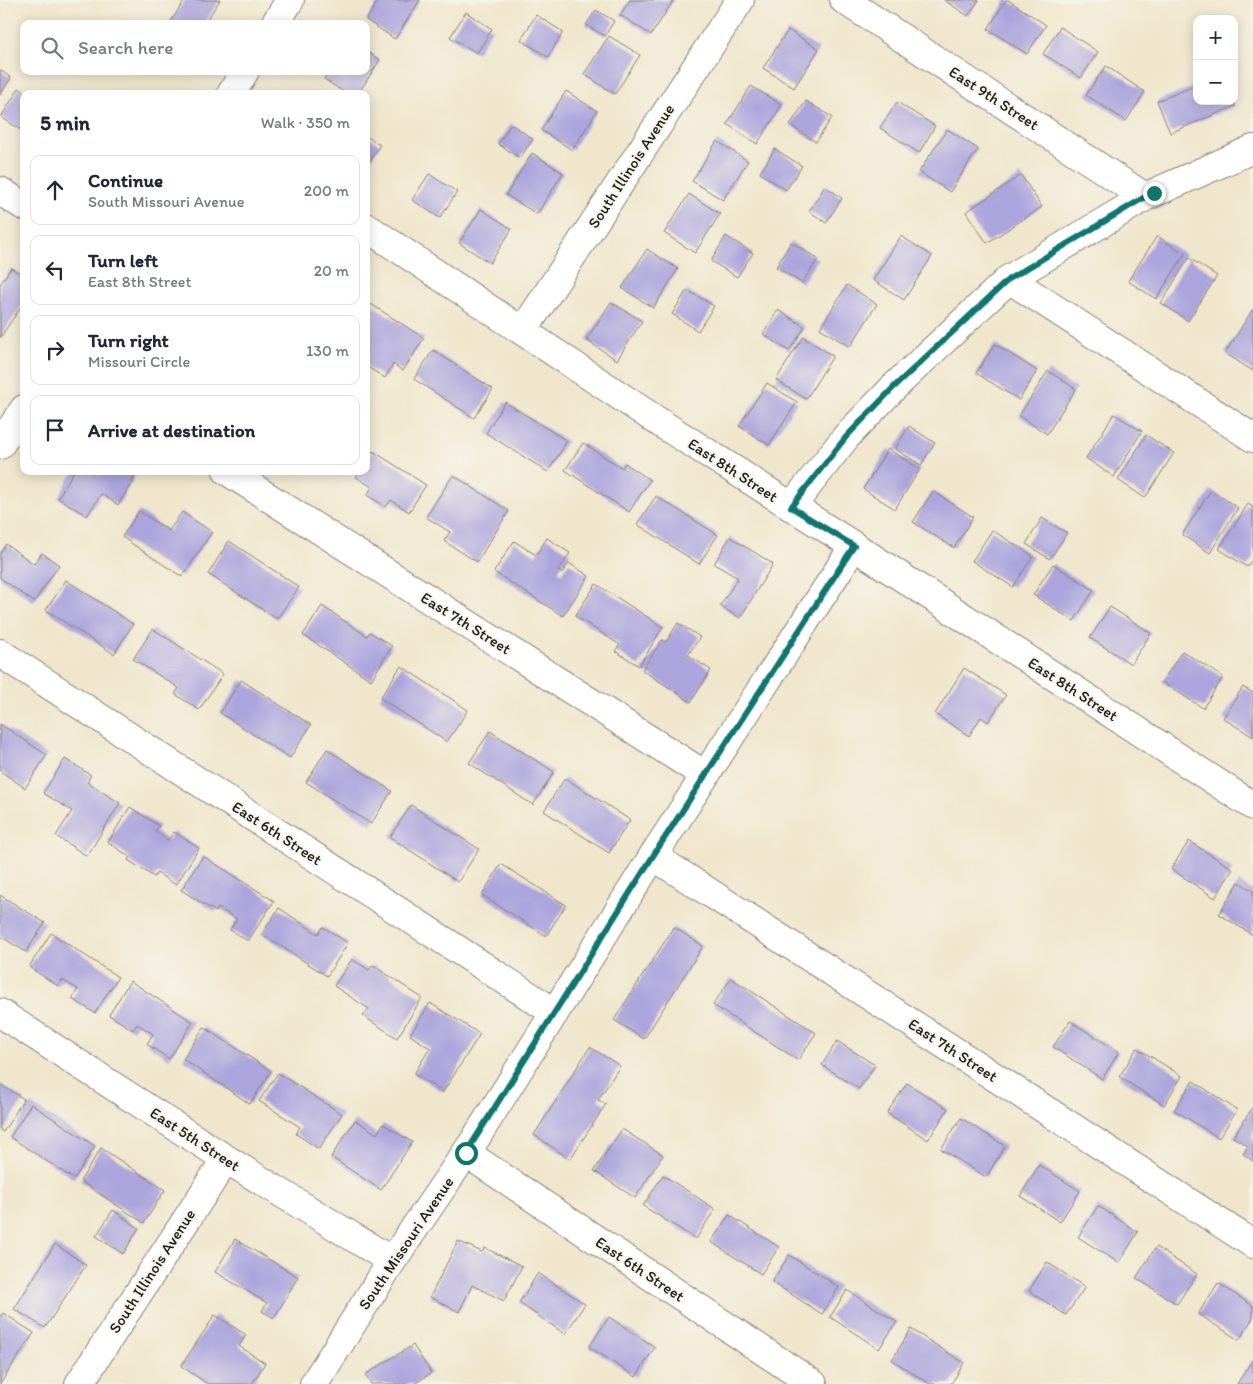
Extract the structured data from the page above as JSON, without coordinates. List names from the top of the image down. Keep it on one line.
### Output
{"streets":{"street":["East 9th Street","South Illinois Avenue","East 8th Street","East 7th Street","East 6th Street","East 5th Street","South Missouri Avenue"]},"crossings":[["South Illinois Avenue","East 8th Street"],["South Illinois Avenue","East 5th Street"],["East 8th Street","South Missouri Avenue"],["East 7th Street","South Missouri Avenue"],["East 6th Street","South Missouri Avenue"],["East 5th Street","South Missouri Avenue"]],"page":{"map_buttons":["+","−"],"search":"Search here","heading":["5 min","Walk · 350 m"],"list":[["Continue","South Missouri Avenue","200 m"],["Turn left","East 8th Street","20 m"],["Turn right","Missouri Circle","130 m"],"Arrive at destination"]}}
